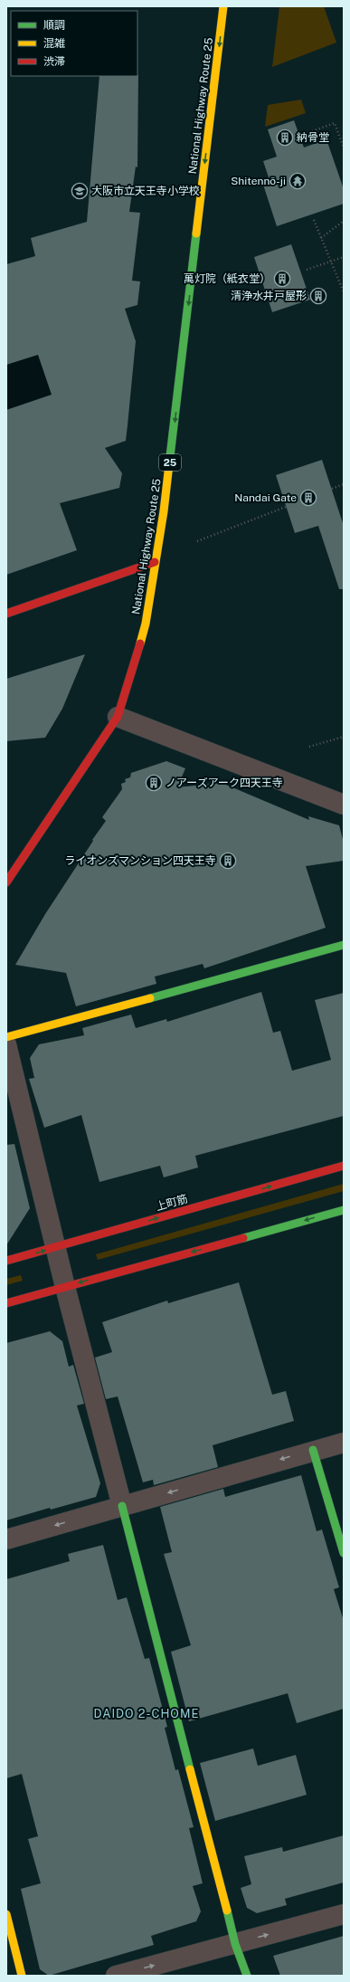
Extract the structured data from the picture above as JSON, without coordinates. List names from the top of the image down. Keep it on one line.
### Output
{"streets":{"main road":["National Highway Route 25","25","上町筋"]},"one_way":["National Highway Route 25"],"districts":["DAIDO 2-CHOME"],"places":{"building":["納骨堂","萬灯院（紙衣堂）","清浄水井戸屋形","Nandai Gate","ノアーズアーク四天王寺","ライオンズマンション四天王寺"],"temple":["Shitennō-ji"],"school or university":["大阪市立天王寺小学校"]},"legend":["順調","混雑","渋滞"]}
